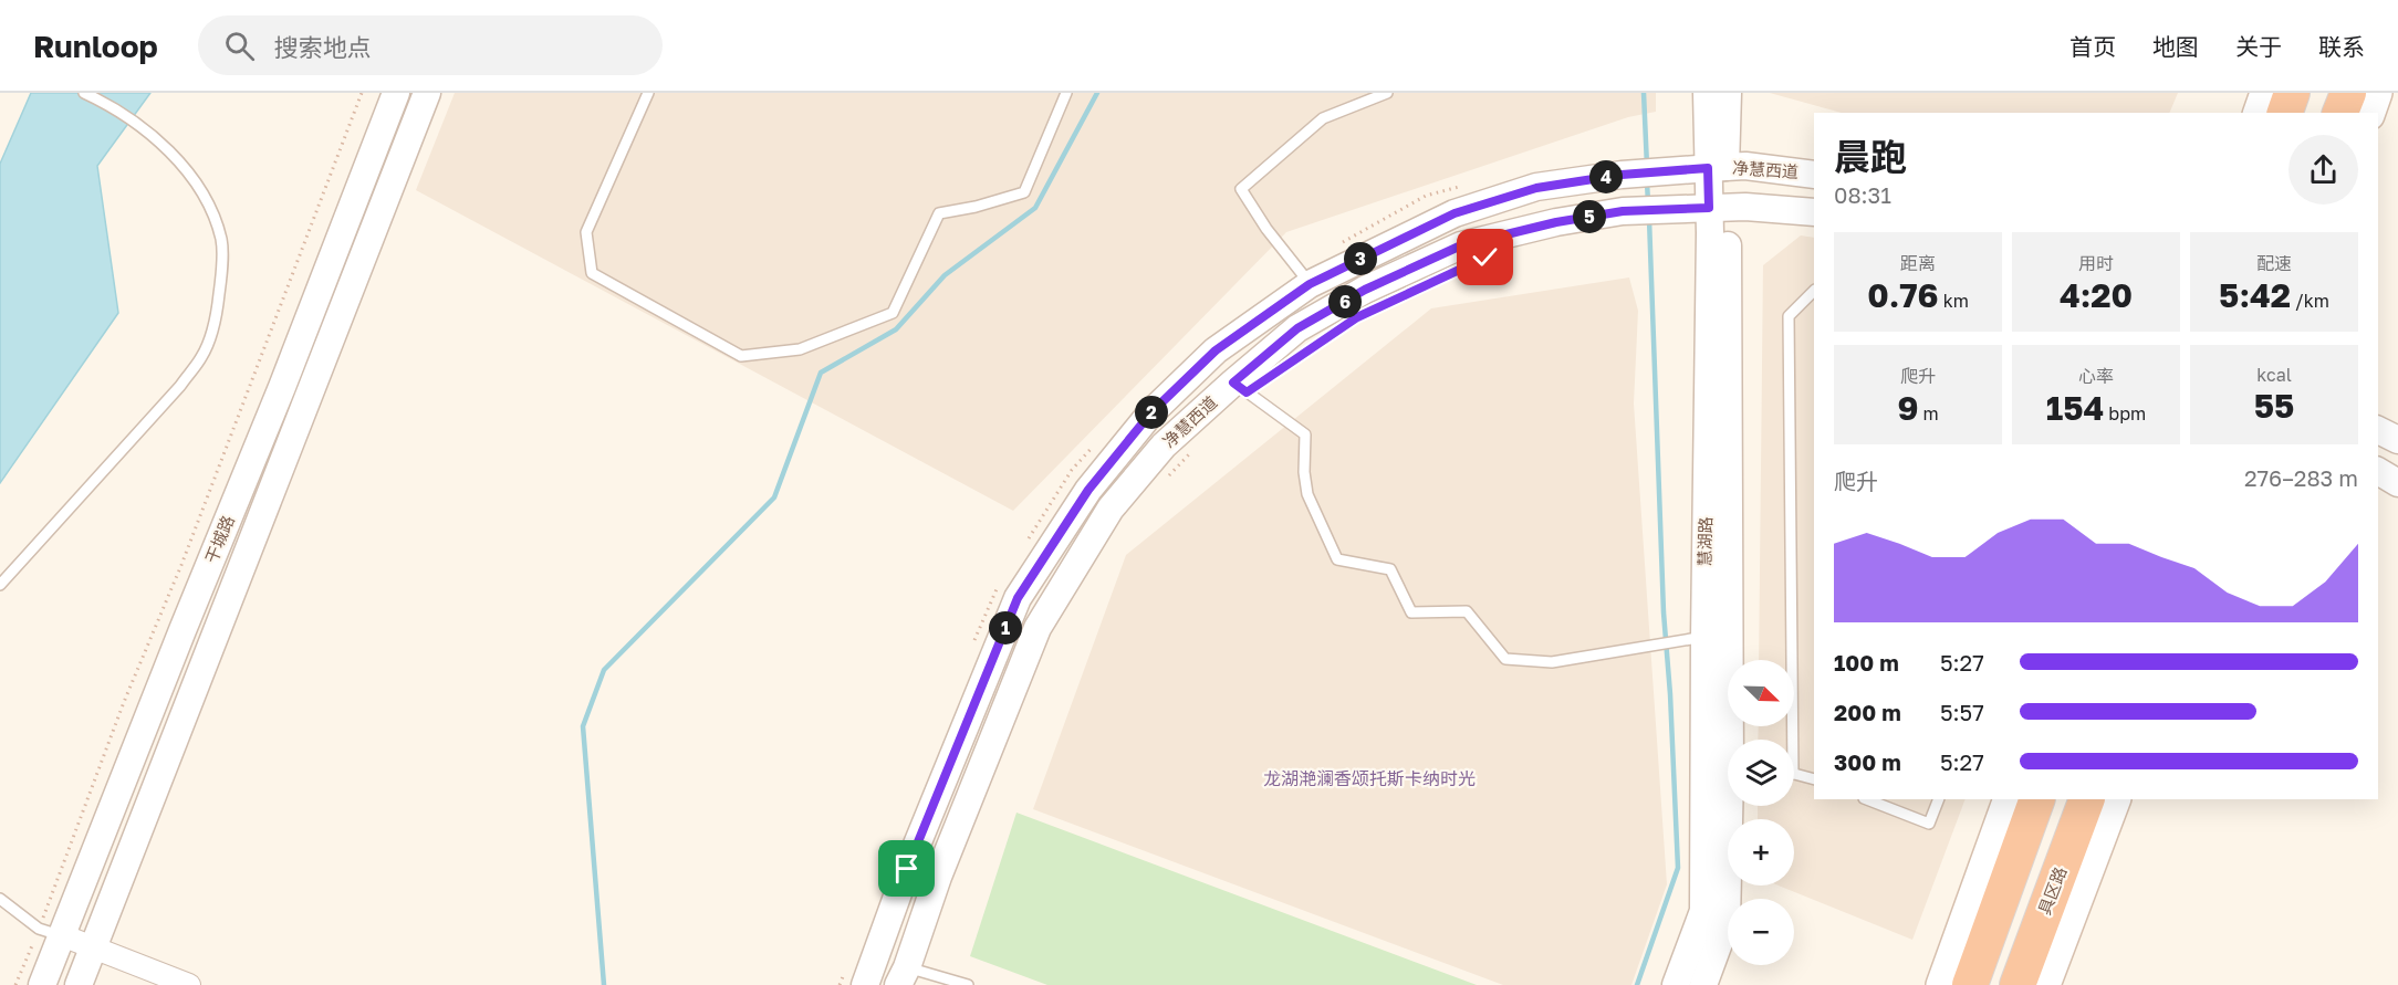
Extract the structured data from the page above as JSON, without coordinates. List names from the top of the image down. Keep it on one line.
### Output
{"streets":{"highway":["具区路"],"street":["净慧西道","干城路","慧湖路"]},"crossings":[["净慧西道","慧湖路"]],"districts":["龙湖滟澜香颂托斯卡纳时光"],"north":"bottom right","page":{"header":"Runloop","search":"搜索地点","nav":["首页","地图","关于","联系"],"heading":["晨跑","08:31"],"pins":["4","5","3","6","2","1"],"stats":[["距离","0.76 km"],["用时","4:20"],["配速","5:42 /km"],["爬升","9 m"],["心率","154 bpm"],["kcal","55"]],"chart":["爬升","276–283 m"],"list":[{"name":"100 m","note":"5:27"},{"name":"200 m","note":"5:57"},{"name":"300 m","note":"5:27"}],"map_buttons":["+","−"]}}
